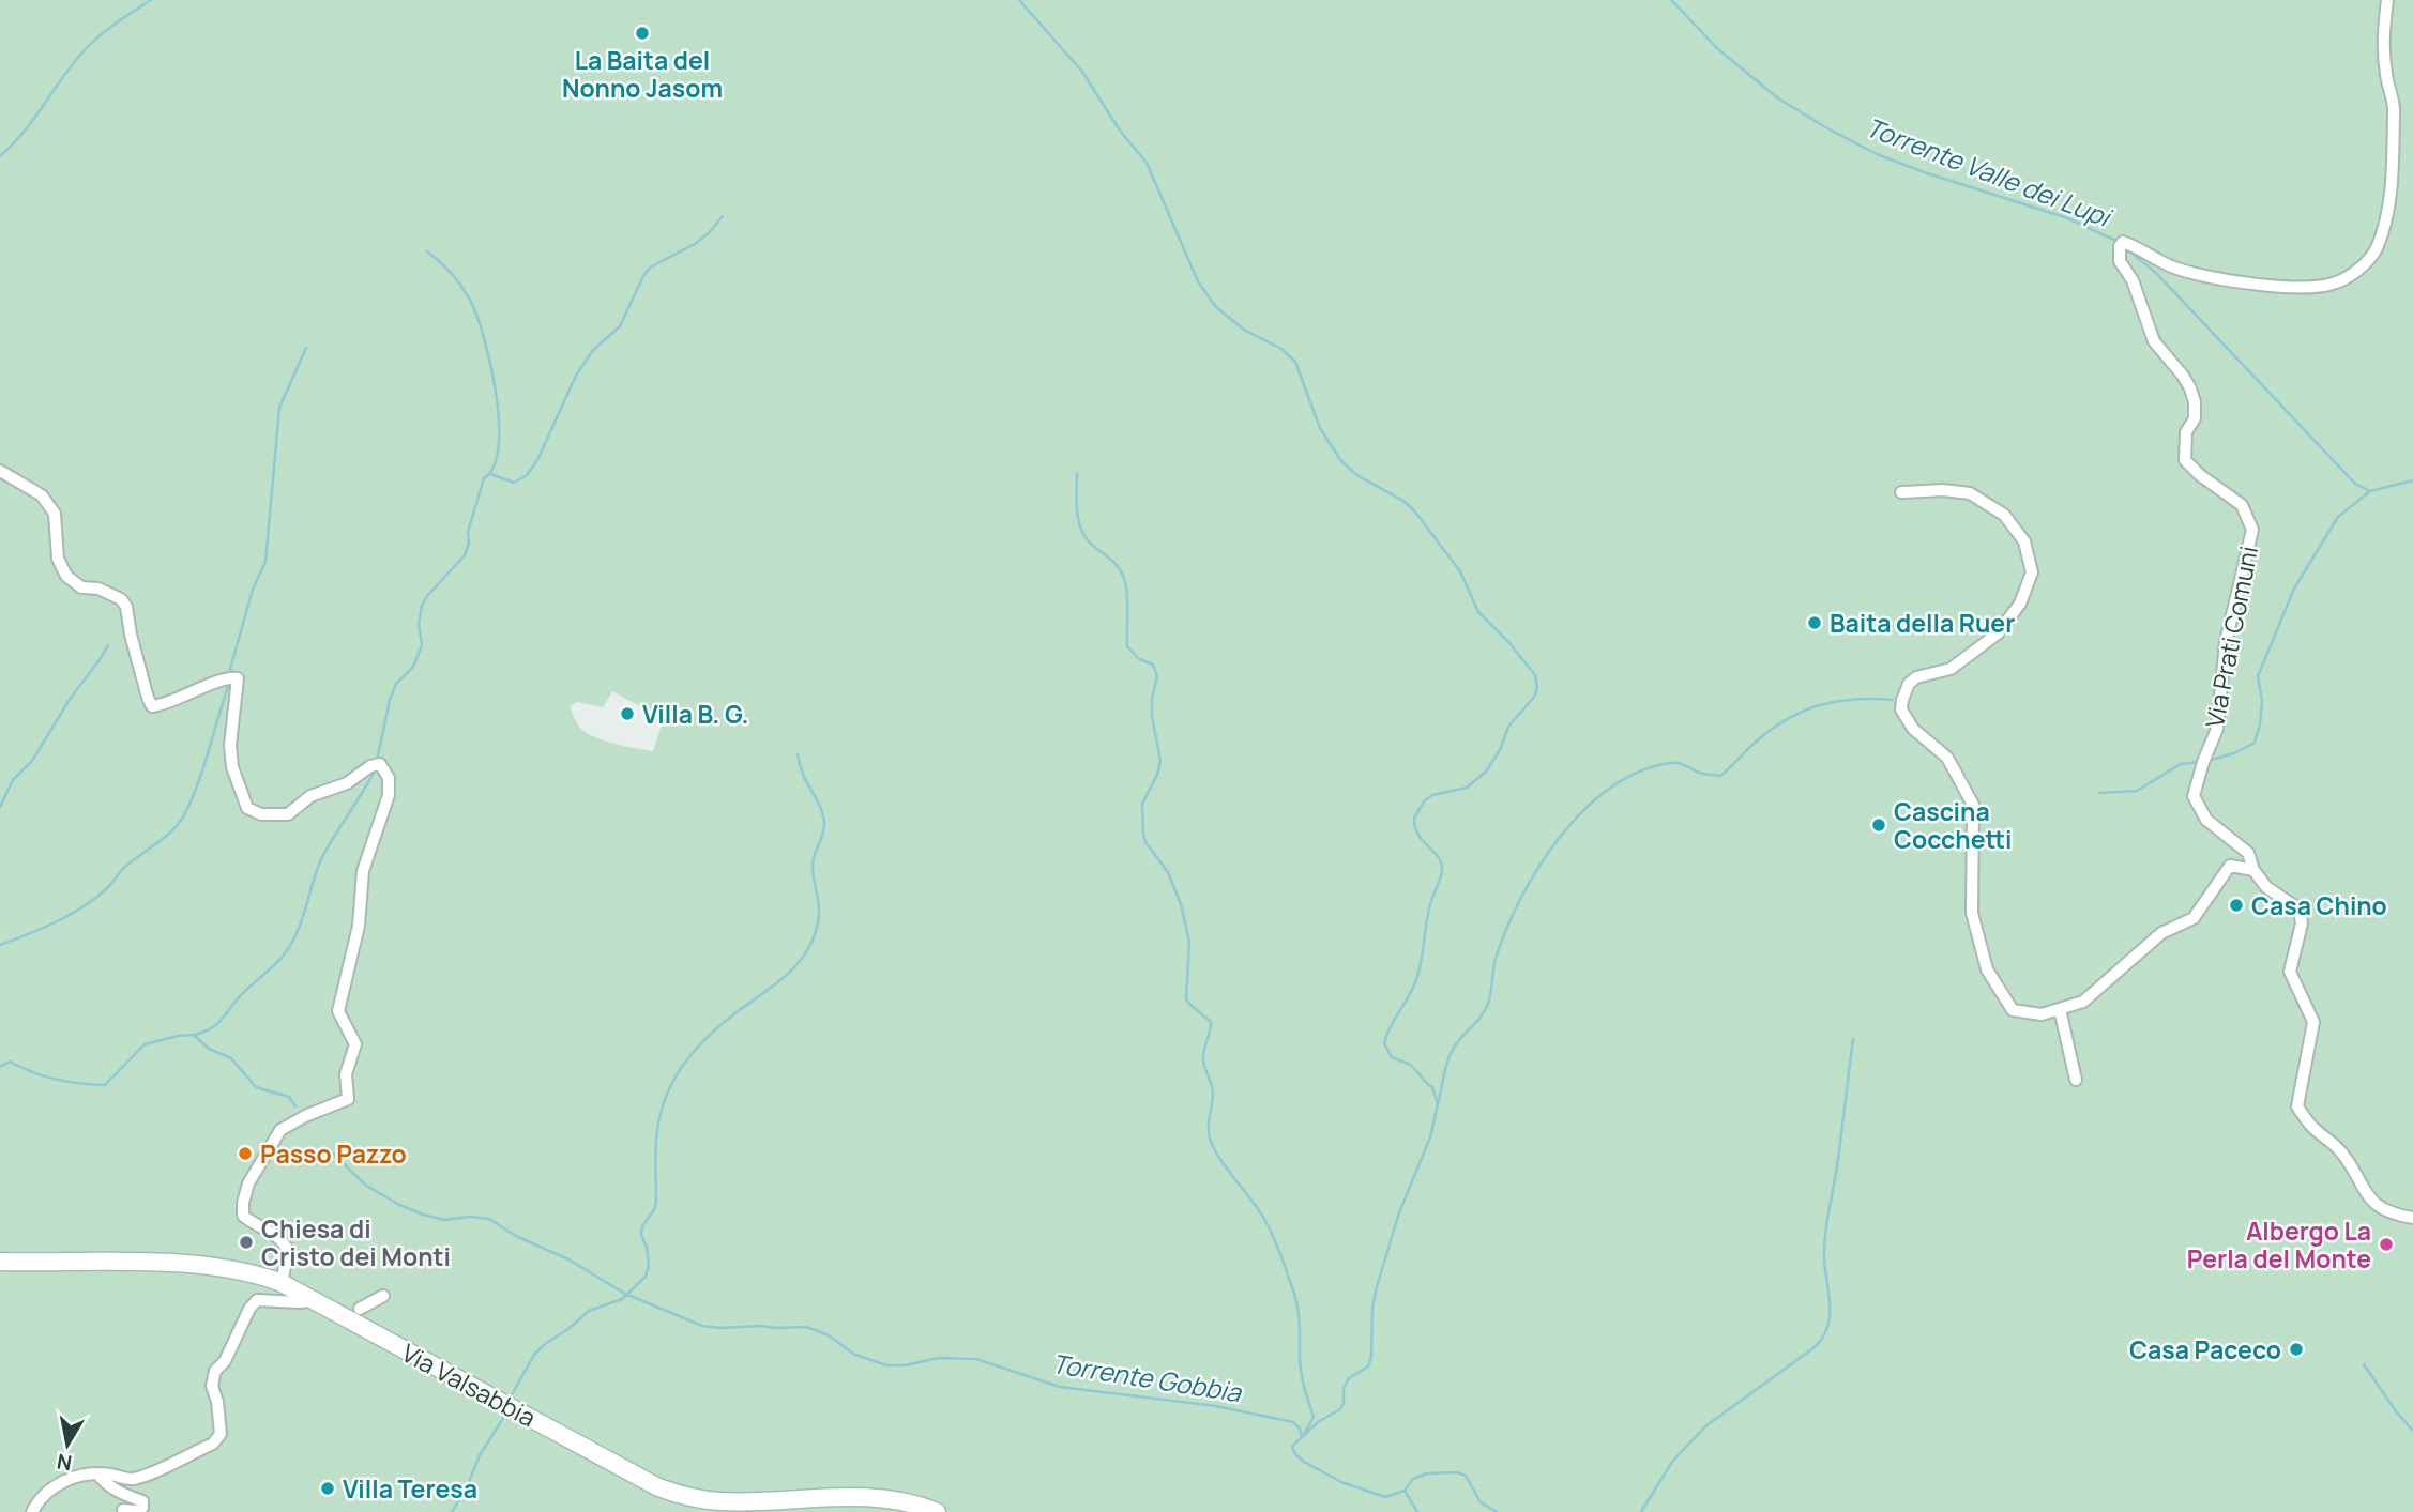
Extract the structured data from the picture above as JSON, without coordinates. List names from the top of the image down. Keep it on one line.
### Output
{"streets":{"main road":["Via Valsabbia"],"street":["Via Prati Comuni"]},"water":["Torrente Valle dei Lupi","Torrente Gobbia"],"places":["La Baita del Nonno Jasom","Baita della Ruer","Villa B. G.","Cascina Cocchetti","Casa Chino","Passo Pazzo","Chiesa di Cristo dei Monti","Albergo La Perla del Monte","Casa Paceco","Villa Teresa"],"north":"bottom"}
